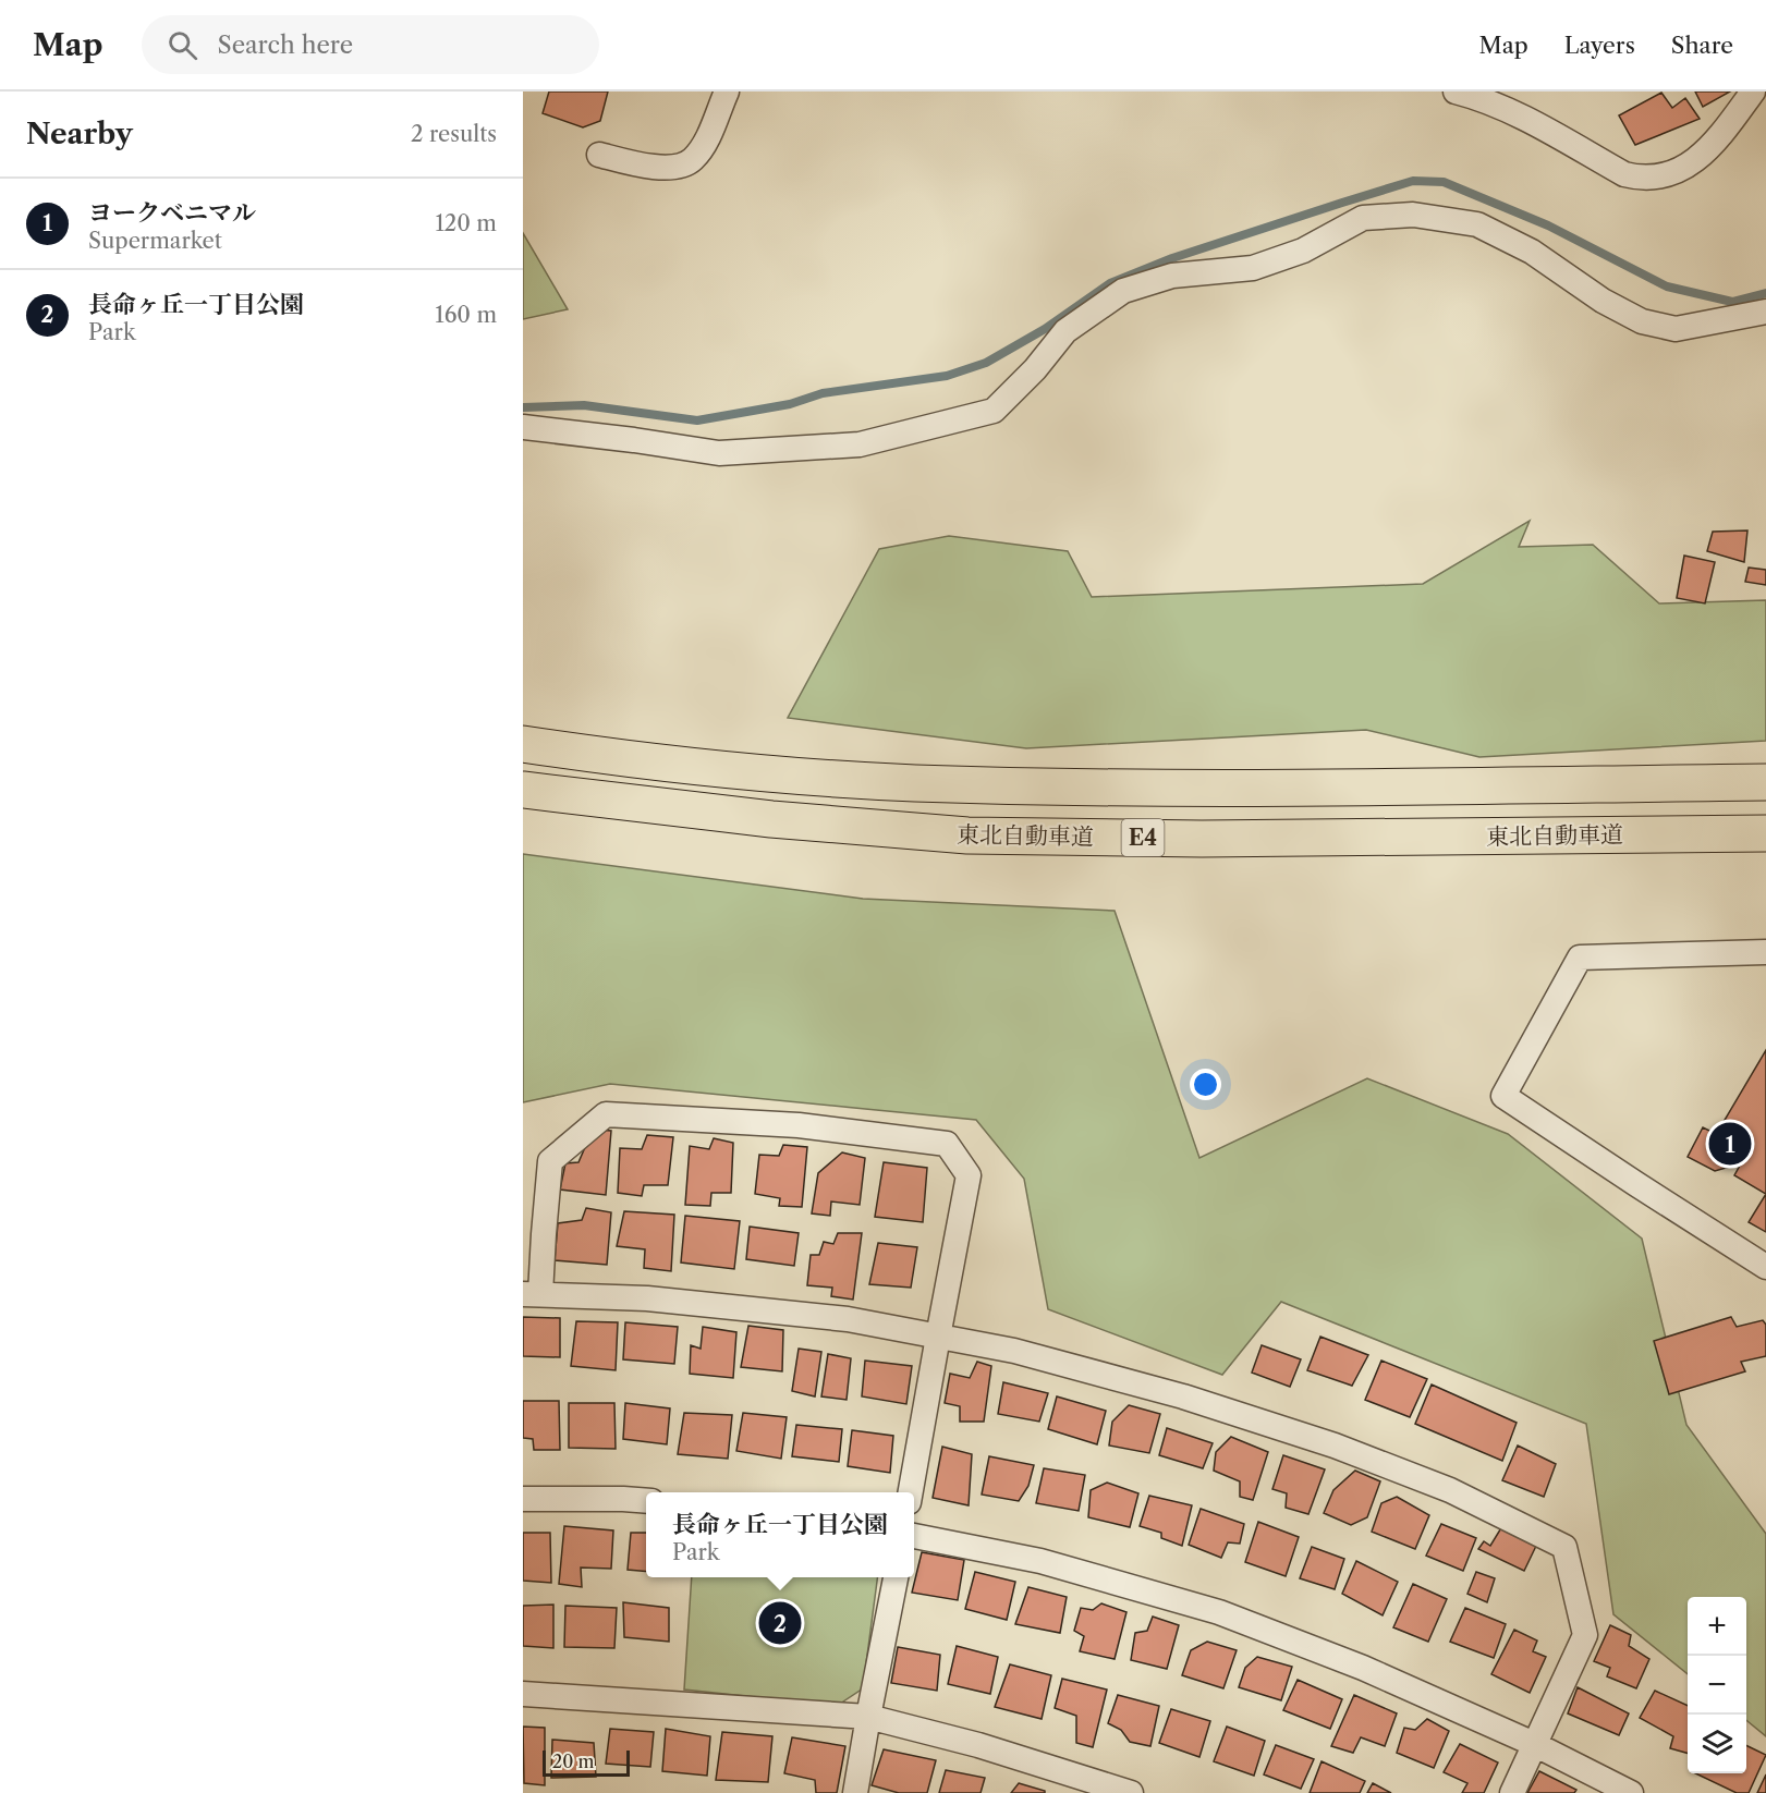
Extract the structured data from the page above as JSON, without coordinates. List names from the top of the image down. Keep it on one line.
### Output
{"streets":{"highway":["東北自動車道","E4"]},"scale_bar":"20 m","page":{"header":"Map","search":"Search here","nav":["Map","Layers","Share"],"heading":["Nearby","2 results"],"list":[{"mark":"1","name":"ヨークベニマル","note":"Supermarket","value":"120 m"},{"mark":"2","name":"長命ヶ丘一丁目公園","note":"Park","value":"160 m"}],"pins":["1","2"],"popup":["長命ヶ丘一丁目公園","Park"],"map_buttons":["+","−"],"scale":"20 m"}}
